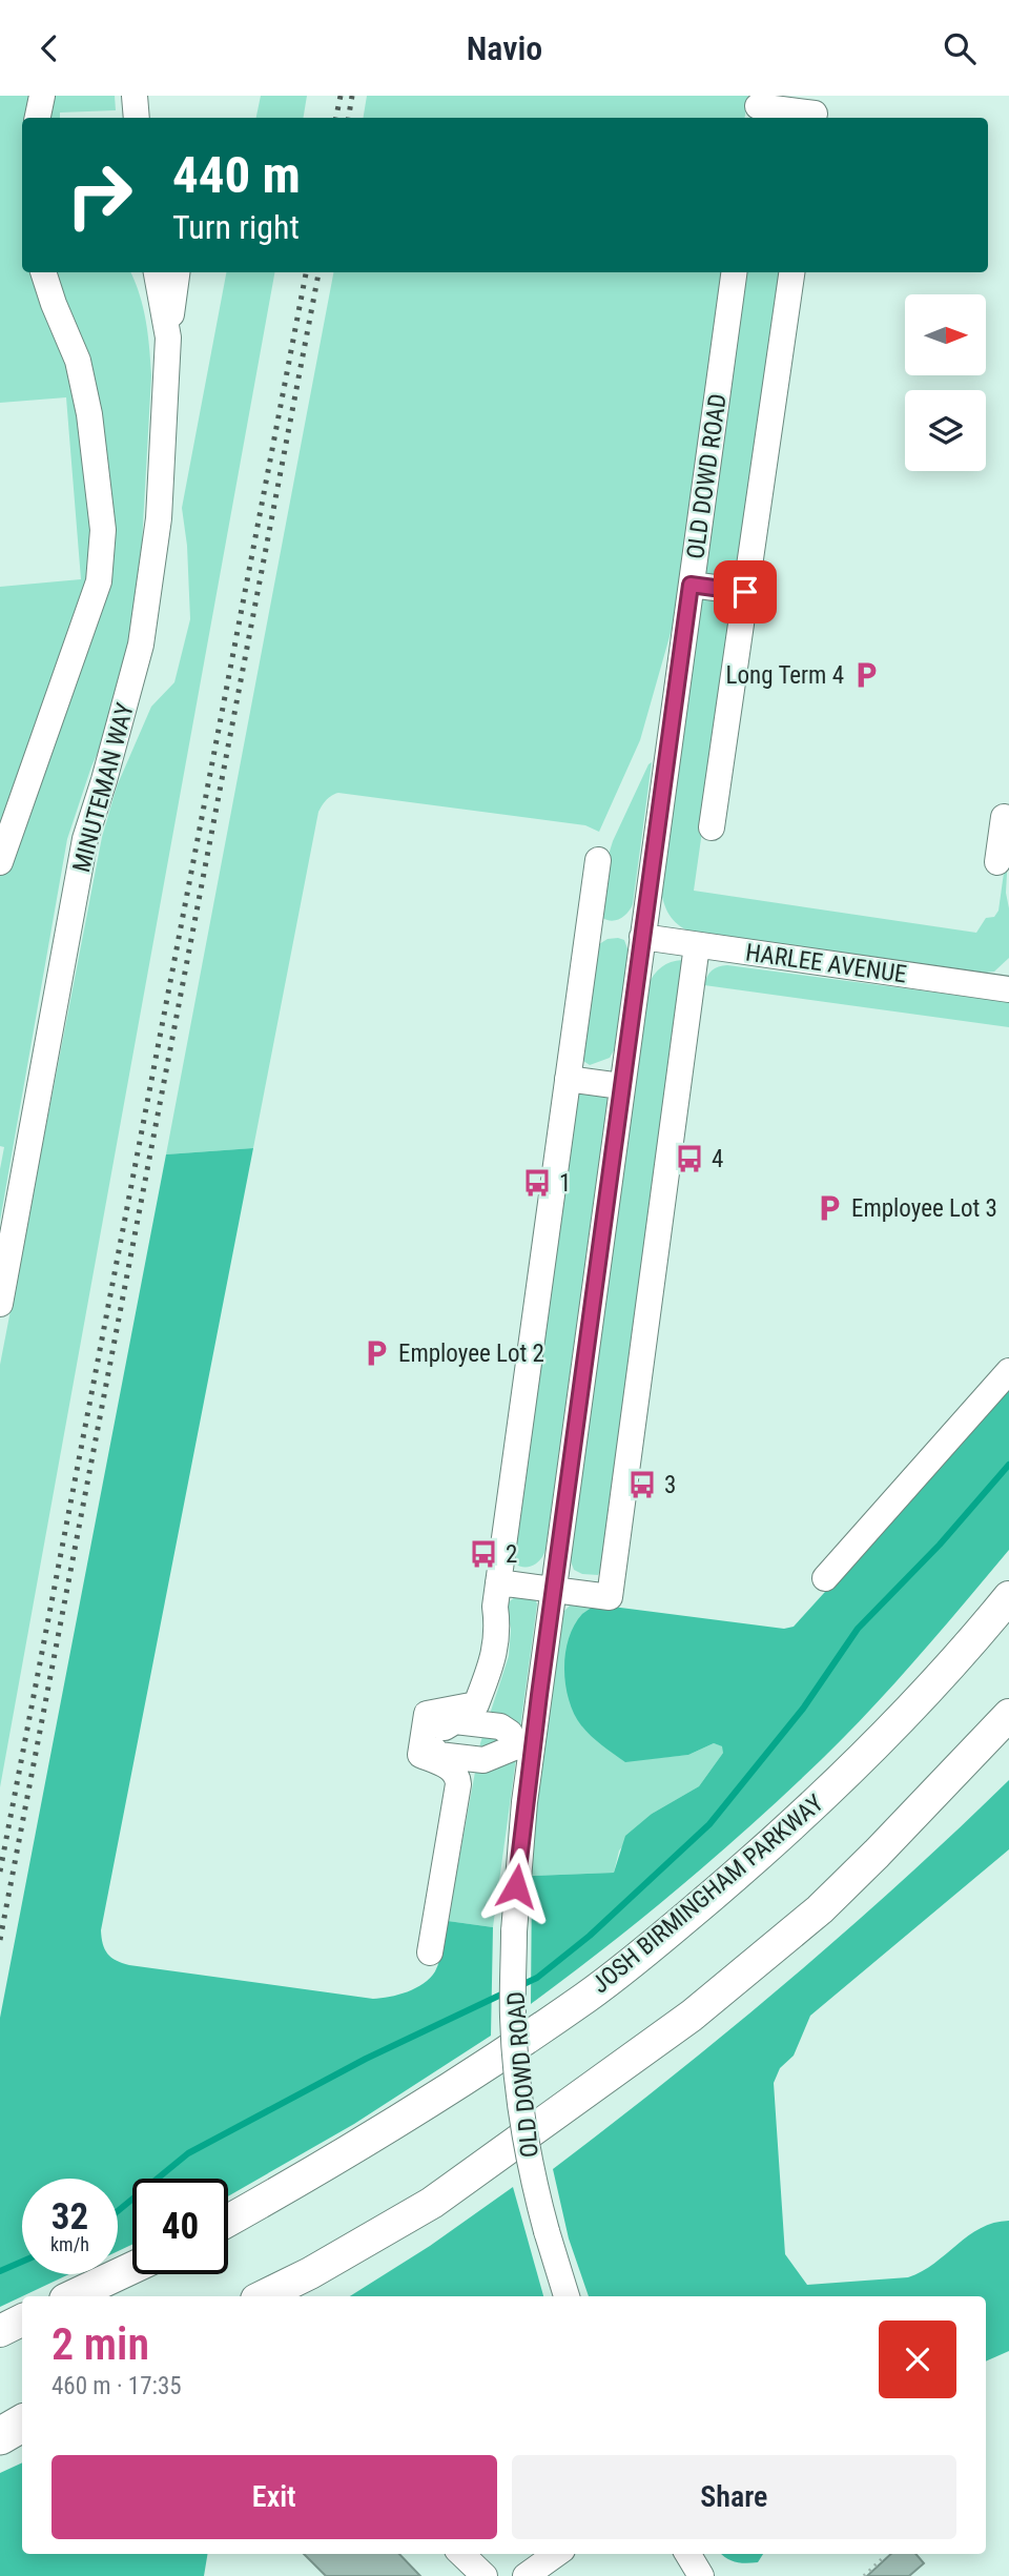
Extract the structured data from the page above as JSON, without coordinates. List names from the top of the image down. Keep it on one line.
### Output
{"streets":{"main road":["JOSH BIRMINGHAM PARKWAY"],"street":["OLD DOWD ROAD","MINUTEMAN WAY","HARLEE AVENUE"]},"crossings":[["OLD DOWD ROAD","HARLEE AVENUE"]],"places":{"parking":["Long Term 4","Employee Lot 3","Employee Lot 2"],"bus stop":["4","1","3","2"]},"north":"right","page":{"header":"Navio","turn":["440 m","Turn right"],"speed":"32 km/h","limit":"40","heading":["2 min","460 m · 17:35"],"buttons":["Exit","Share"]}}
